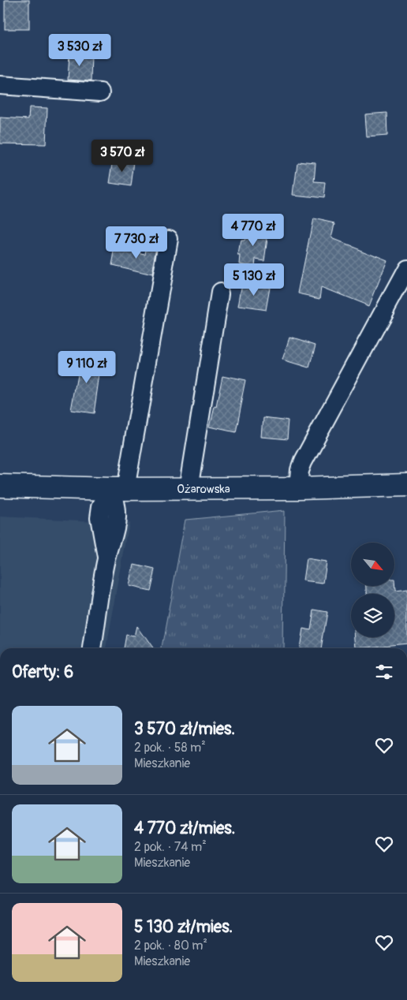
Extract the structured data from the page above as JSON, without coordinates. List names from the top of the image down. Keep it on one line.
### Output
{"streets":{"main road":["Ożarowska"]},"north":"bottom right","page":{"price":["3 530 zł","3 570 zł","4 770 zł","7 730 zł","5 130 zł","9 110 zł"],"heading":"Oferty: 6","list":[{"name":"3 570 zł/mies.","note":"2 pok. · 58 m² · Mieszkanie"},{"name":"4 770 zł/mies.","note":"2 pok. · 74 m² · Mieszkanie"},{"name":"5 130 zł/mies.","note":"2 pok. · 80 m² · Mieszkanie"}]}}
